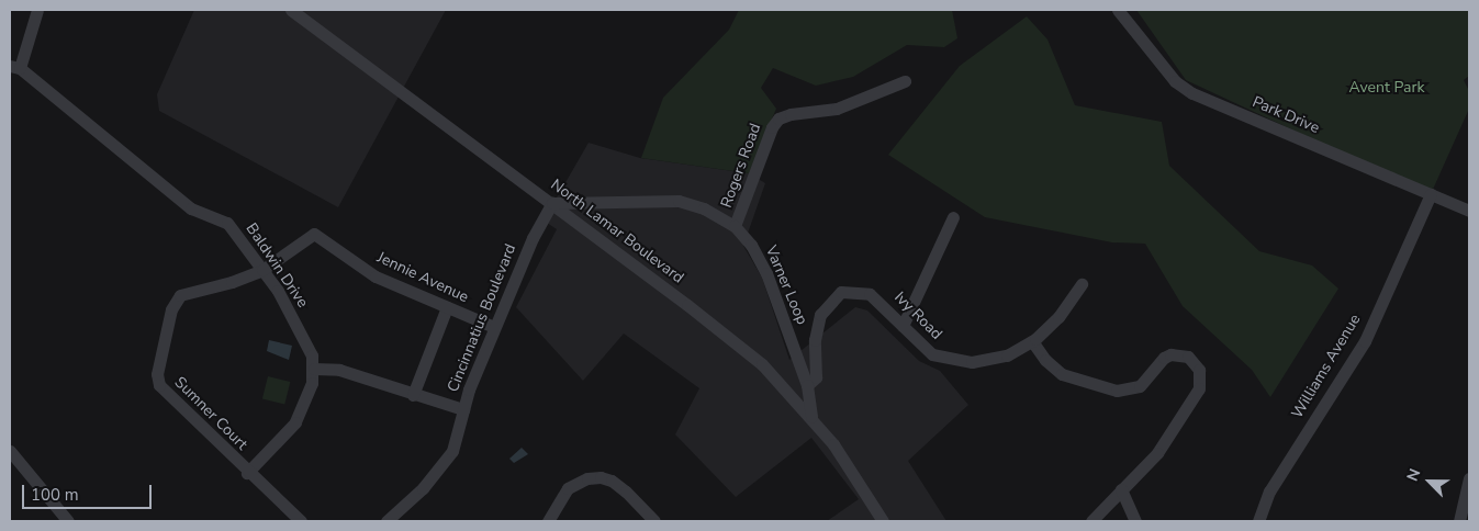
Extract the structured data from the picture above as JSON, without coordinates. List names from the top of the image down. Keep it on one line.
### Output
{"streets":{"street":["Park Drive","Rogers Road","North Lamar Boulevard","Baldwin Drive","Jennie Avenue","Varner Loop","Ivy Road","Cincinnatius Boulevard","Williams Avenue","Sumner Court"]},"crossings":[["Park Drive","Williams Avenue"],["Rogers Road","Varner Loop"],["North Lamar Boulevard","Varner Loop"],["North Lamar Boulevard","Cincinnatius Boulevard"],["Baldwin Drive","Sumner Court"],["Jennie Avenue","Cincinnatius Boulevard"],["Jennie Avenue","Sumner Court"],["Varner Loop","Ivy Road"],["Varner Loop","Cincinnatius Boulevard"]],"parks":["Avent Park"],"scale_bar":"100 m","north":"top left"}
